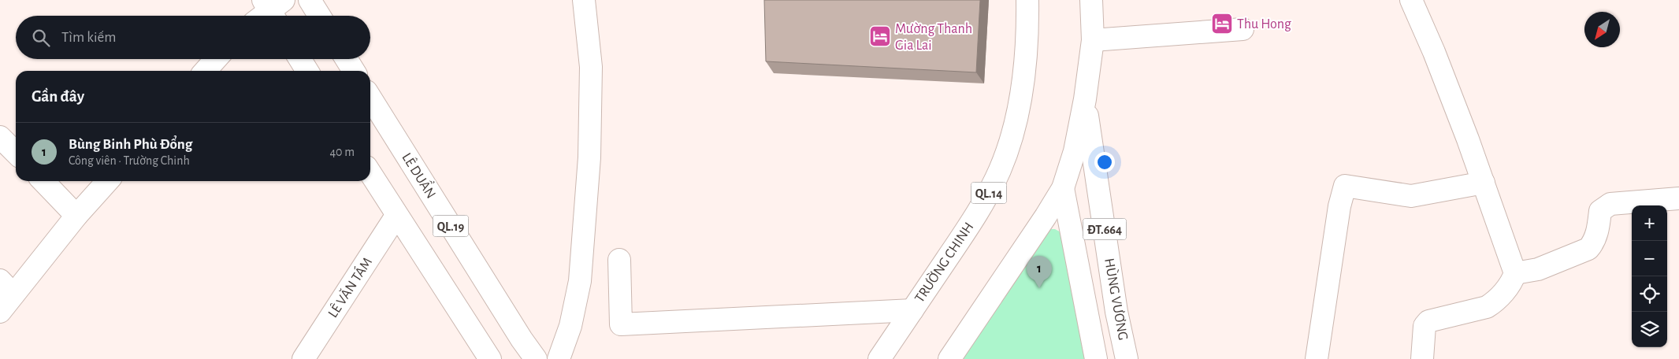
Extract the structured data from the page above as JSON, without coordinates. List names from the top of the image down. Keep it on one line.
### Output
{"streets":{"main road":["LÊ DUẨN","QL.14","QL.19","ĐT.664","TRƯỜNG CHINH","LÊ VĂN TÁM","HÙNG VƯƠNG"]},"crossings":[["QL.19","LÊ VĂN TÁM"]],"places":{"hotel":["Thu Hong","Mường Thanh Gia Lai"]},"north":"bottom left","page":{"search":"Tìm kiếm","heading":"Gần đây","list":[{"mark":"1","name":"Bùng Binh Phù Đổng","note":"Công viên · Trường Chinh","value":"40 m"}],"map_buttons":["+","−"],"pins":"1"}}
